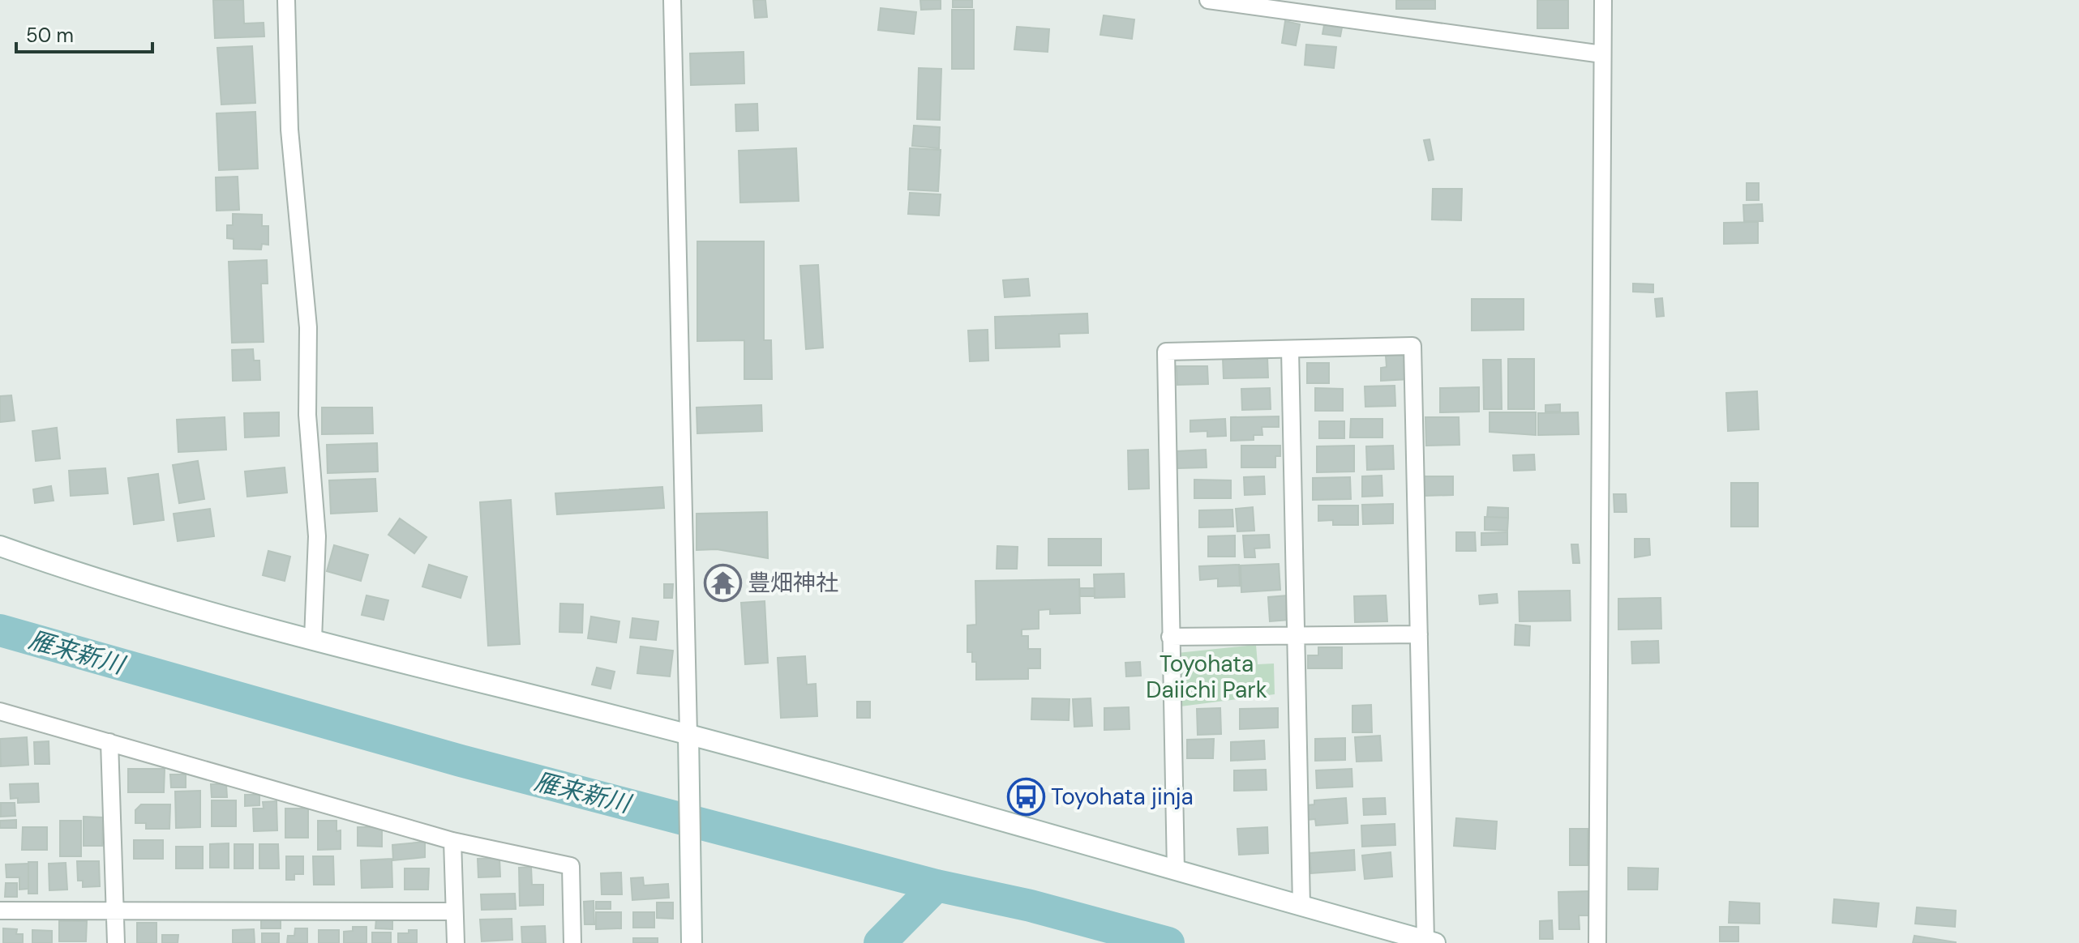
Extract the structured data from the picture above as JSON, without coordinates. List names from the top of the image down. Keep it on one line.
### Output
{"water":["雁来新川"],"parks":["Toyohata Daiichi Park"],"places":{"temple":["豊畑神社"],"bus stop":["Toyohata jinja"]},"scale_bar":"50 m"}
